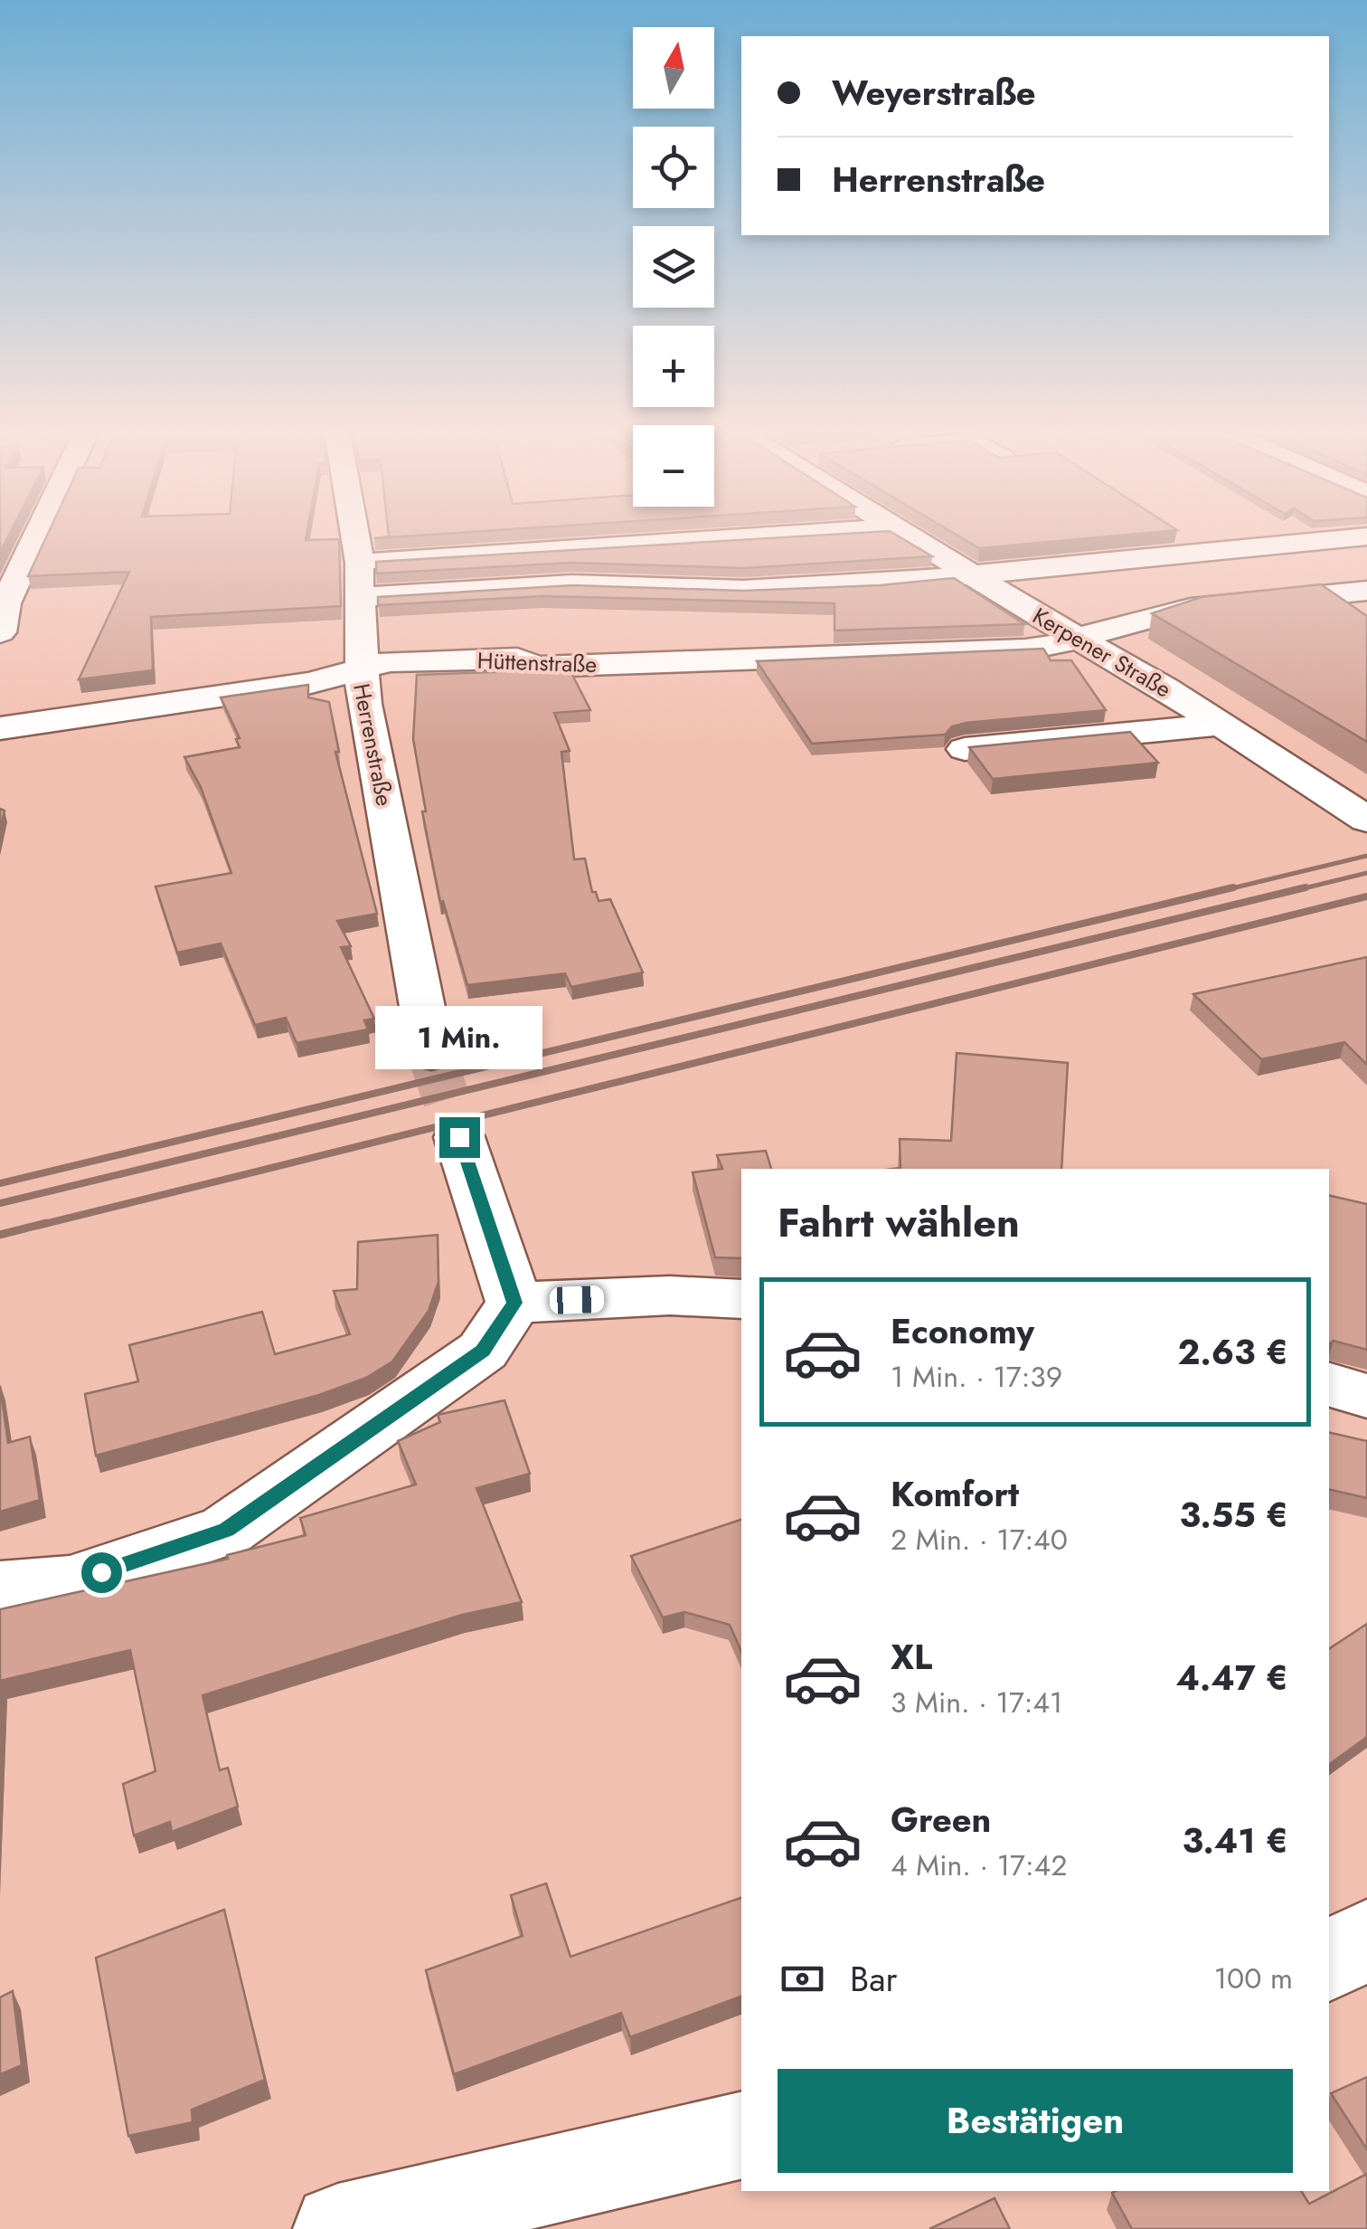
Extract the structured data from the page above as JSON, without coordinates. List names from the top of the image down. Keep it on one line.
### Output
{"streets":{"street":["Kerpener Straße","Hüttenstraße","Herrenstraße"]},"crossings":[["Kerpener Straße","Hüttenstraße"],["Hüttenstraße","Herrenstraße"]],"north":"top","page":{"map_buttons":["+","−"],"banner":["Weyerstraße","Herrenstraße"],"bubble":"1 Min.","heading":"Fahrt wählen","list":[{"name":"Economy","note":"1 Min. · 17:39","value":"2.63 €"},{"name":"Komfort","note":"2 Min. · 17:40","value":"3.55 €"},{"name":"XL","note":"3 Min. · 17:41","value":"4.47 €"},{"name":"Green","note":"4 Min. · 17:42","value":"3.41 €"}],"pay":["Bar","100 m"],"buttons":"Bestätigen"}}
